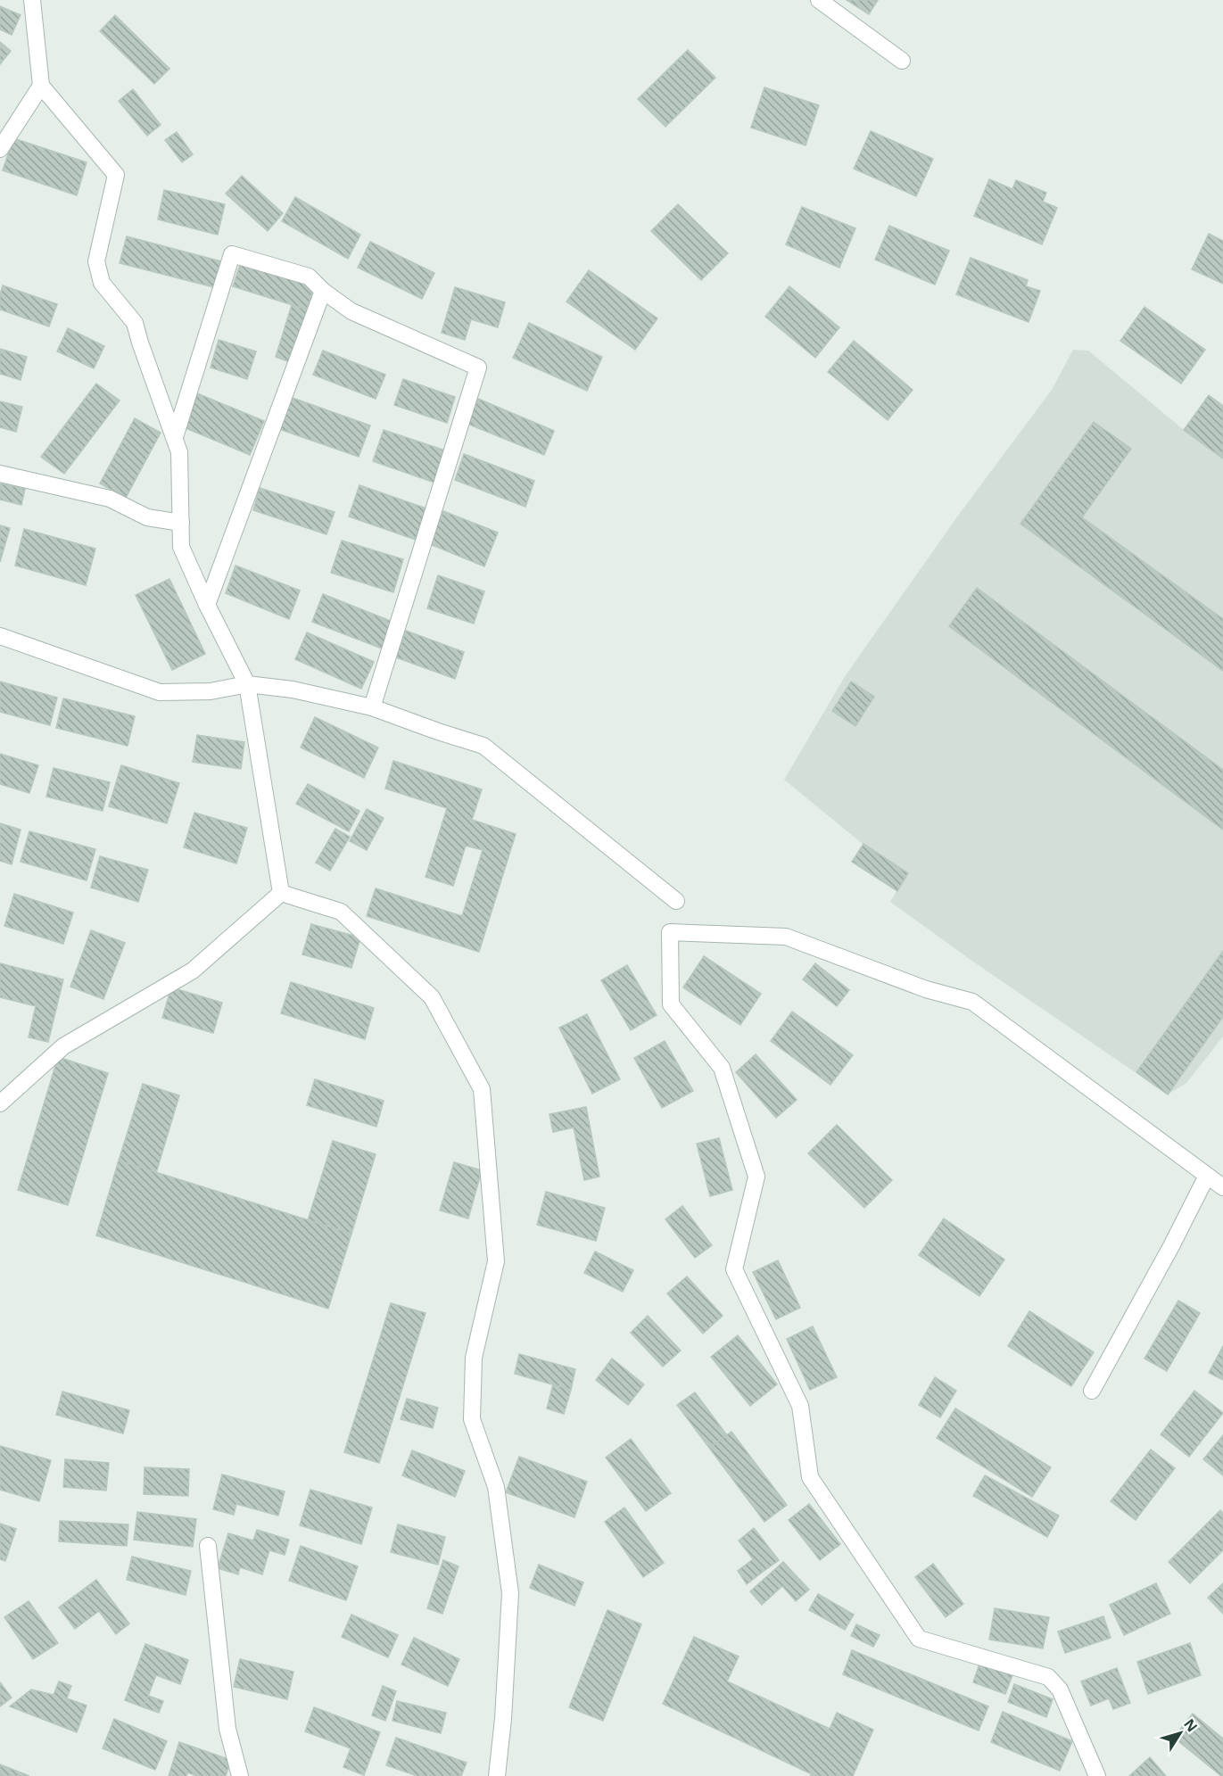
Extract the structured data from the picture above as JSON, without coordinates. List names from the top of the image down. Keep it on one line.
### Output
{"north":"top right"}
